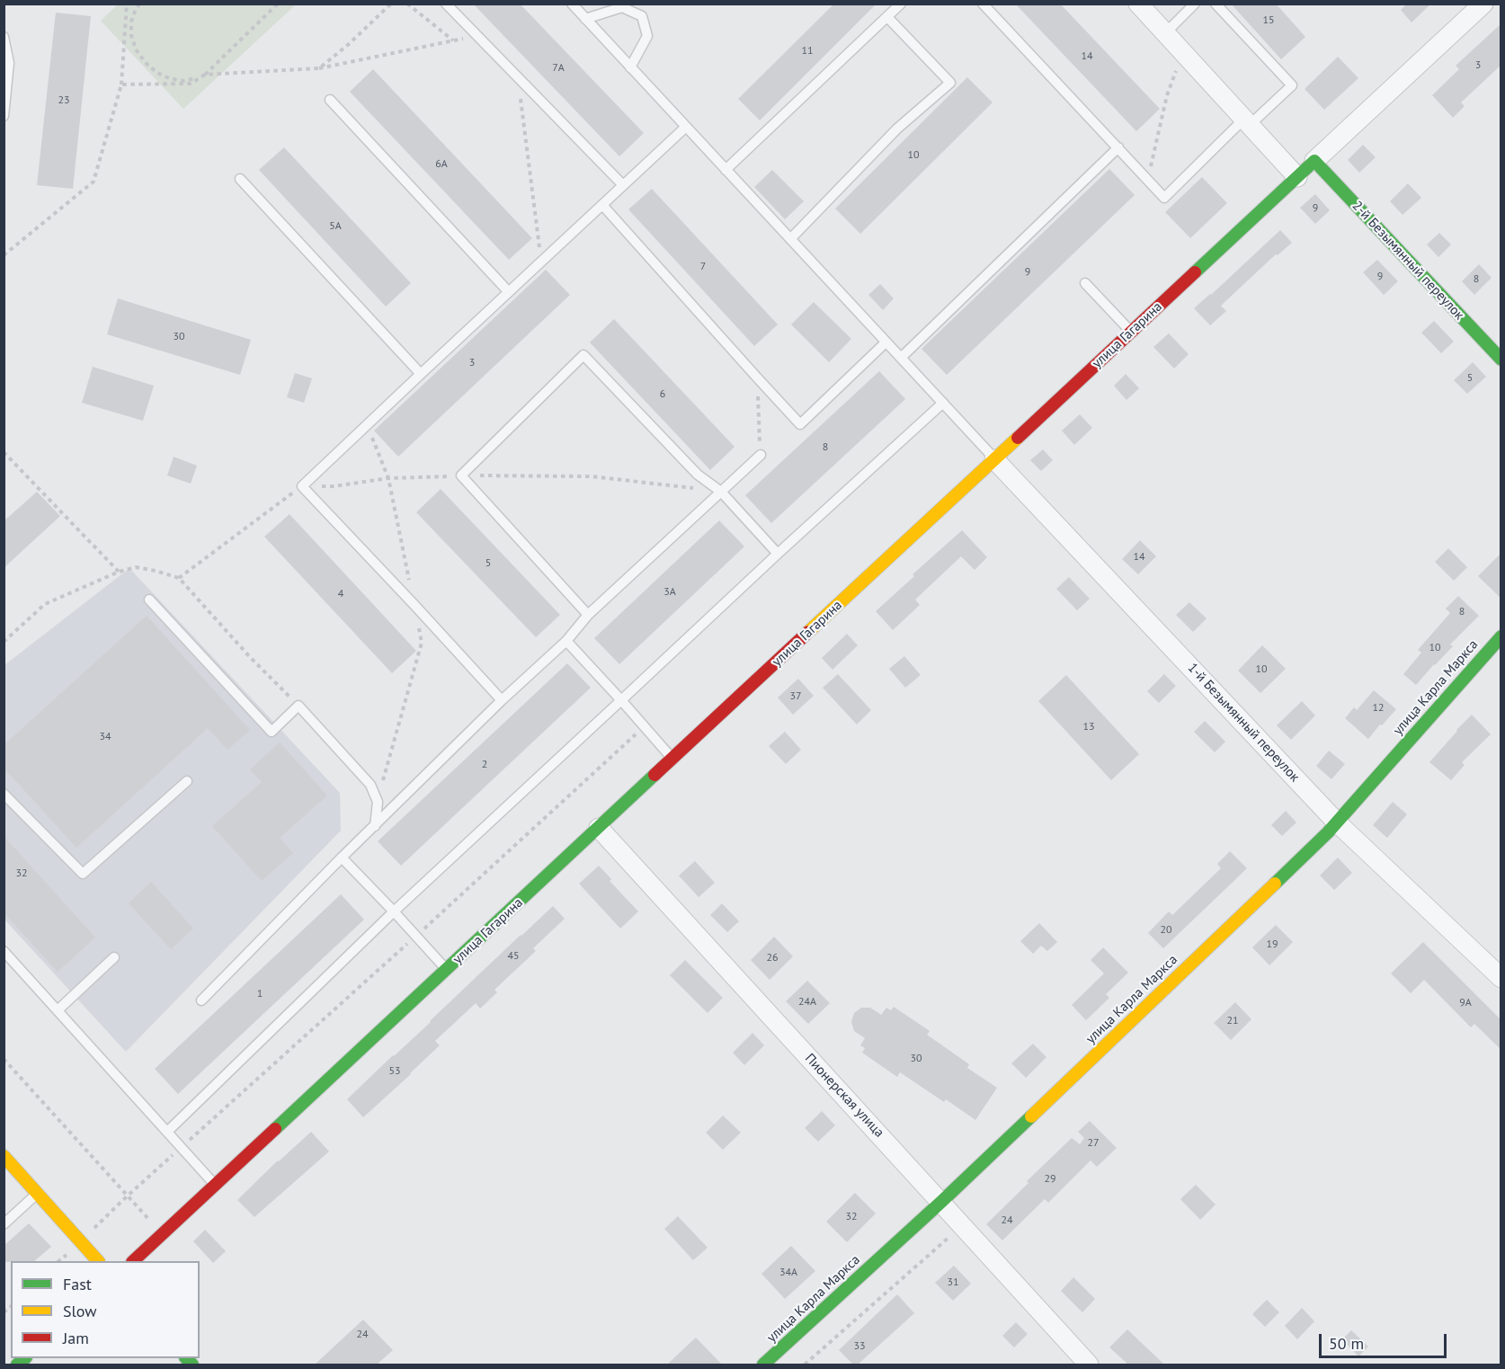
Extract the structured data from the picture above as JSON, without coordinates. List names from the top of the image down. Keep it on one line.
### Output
{"streets":{"main road":["2-й Безымянный переулок","улица Гагарина","улица Карла Маркса"],"street":["1-й Безымянный переулок","Пионерская улица"]},"crossings":[["2-й Безымянный переулок","улица Гагарина"],["улица Гагарина","1-й Безымянный переулок"],["улица Гагарина","Пионерская улица"],["улица Карла Маркса","1-й Безымянный переулок"],["улица Карла Маркса","Пионерская улица"]],"house_numbers":["15","11","14","3","7А","23","10","6А","9","5А","7","9","9","8","30","3","5","6","8","14","5","3А","4","8","10","10","37","12","13","34","2","32","20","19","45","26","1","24А","9А","21","30","53","27","29","32","24","34А","31","24","33"],"legend":["Fast","Slow","Jam"],"scale_bar":"50 m"}
